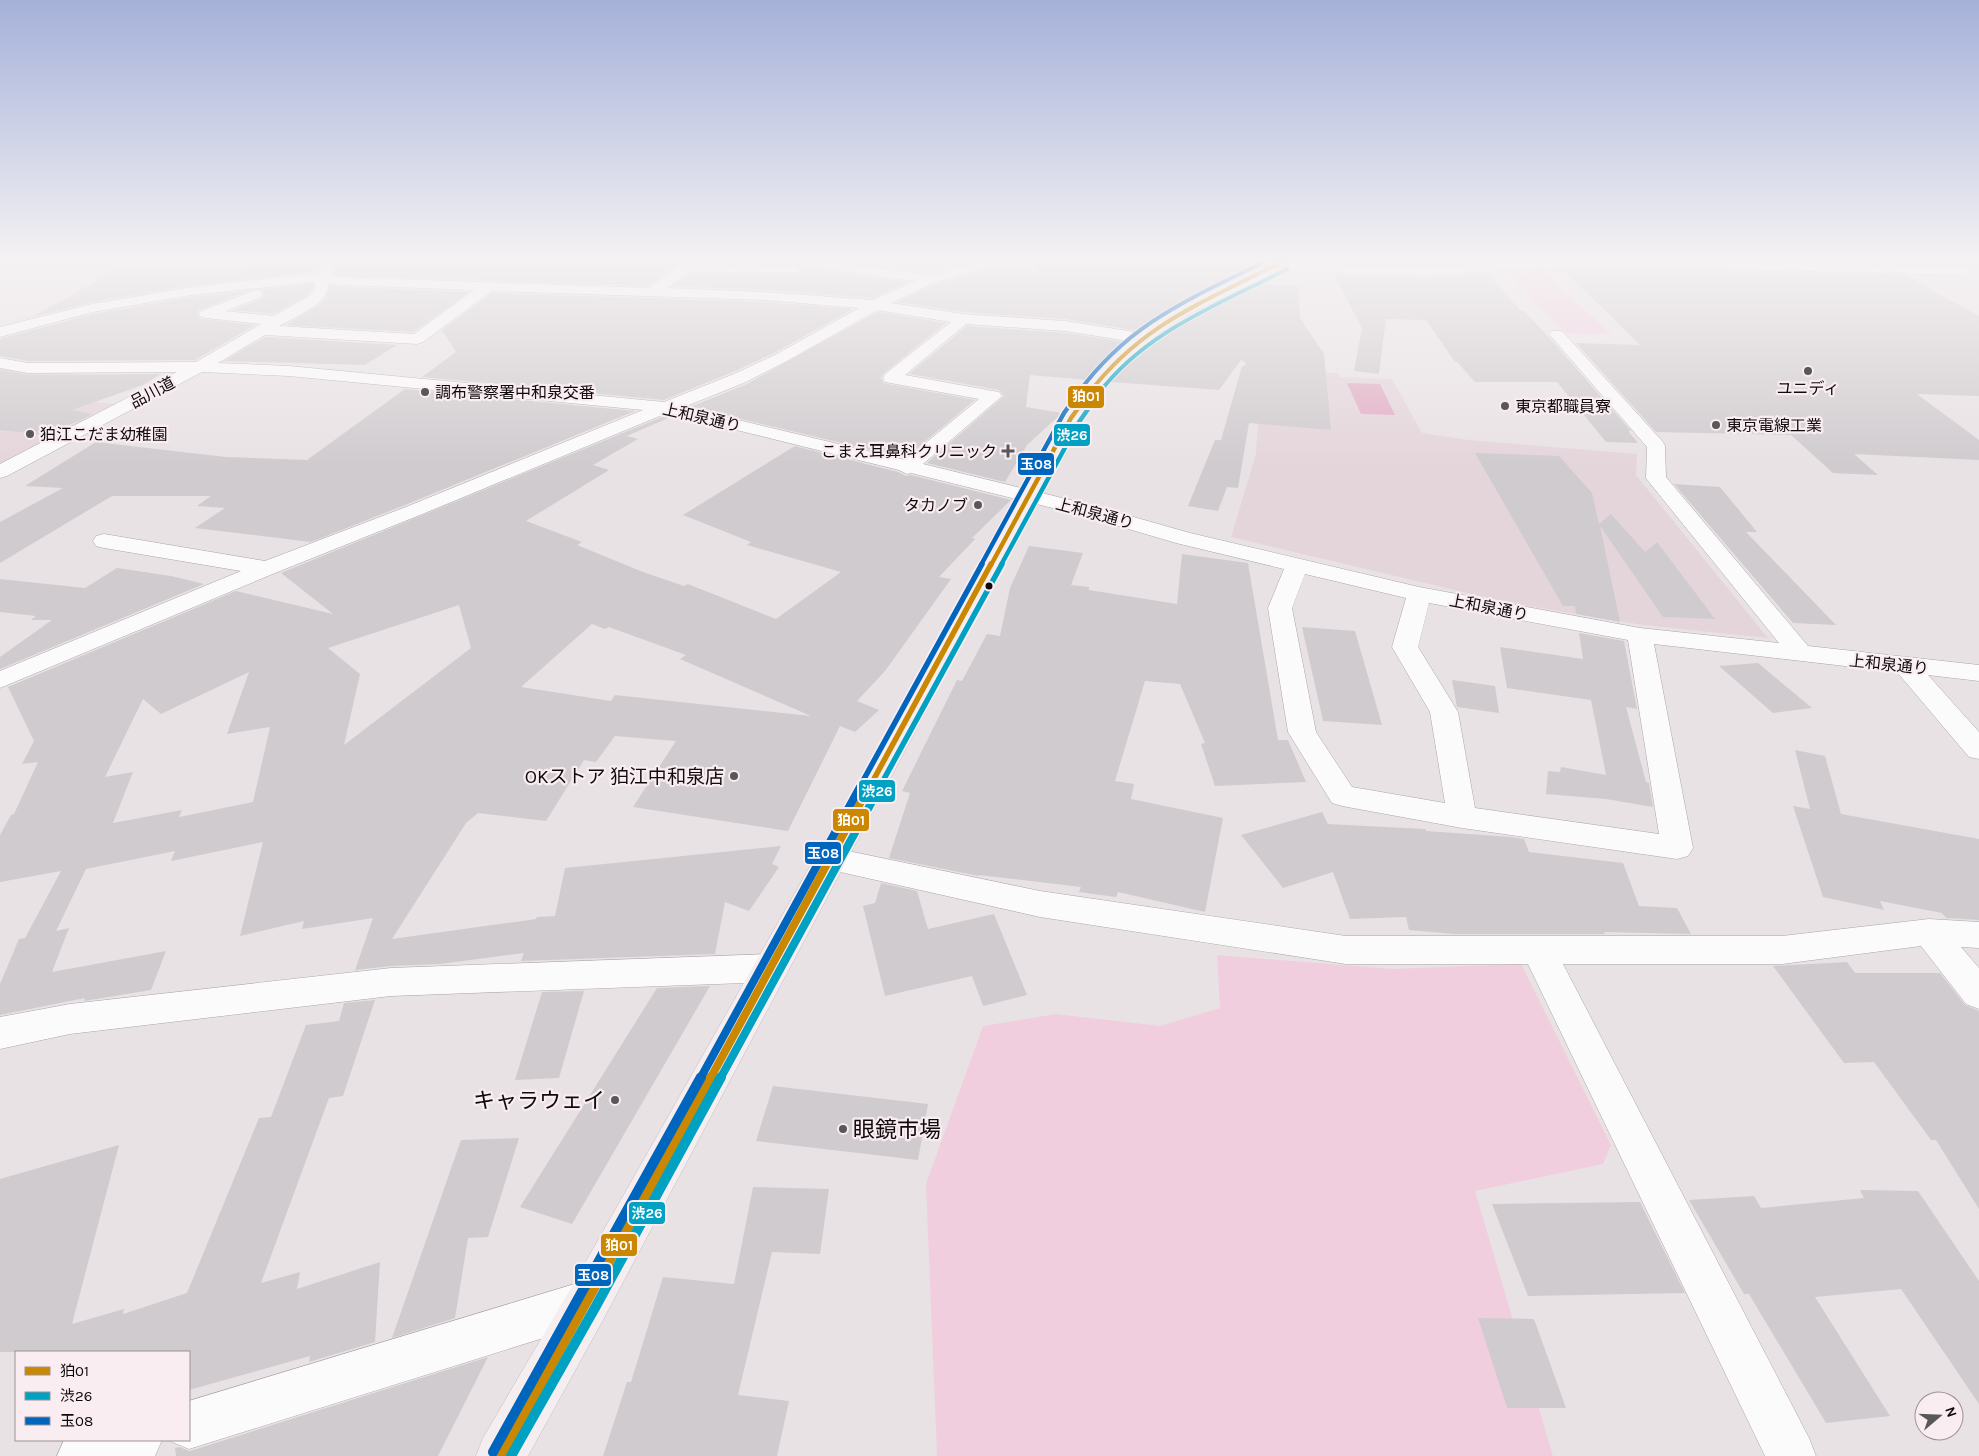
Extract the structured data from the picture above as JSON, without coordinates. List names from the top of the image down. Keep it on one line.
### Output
{"streets":{"street":["品川道","上和泉通り"]},"crossings":[["品川道","上和泉通り"]],"places":{"other":["ユニディ","調布警察署中和泉交番","東京都職員寮","東京電線工業","狛江こだま幼稚園","タカノブ","OKストア 狛江中和泉店","キャラウェイ","眼鏡市場"],"health":["こまえ耳鼻科クリニック"]},"lines":["transit line 狛01","transit line 渋26","transit line 玉08"],"legend":["狛01","渋26","玉08"],"north":"right"}
